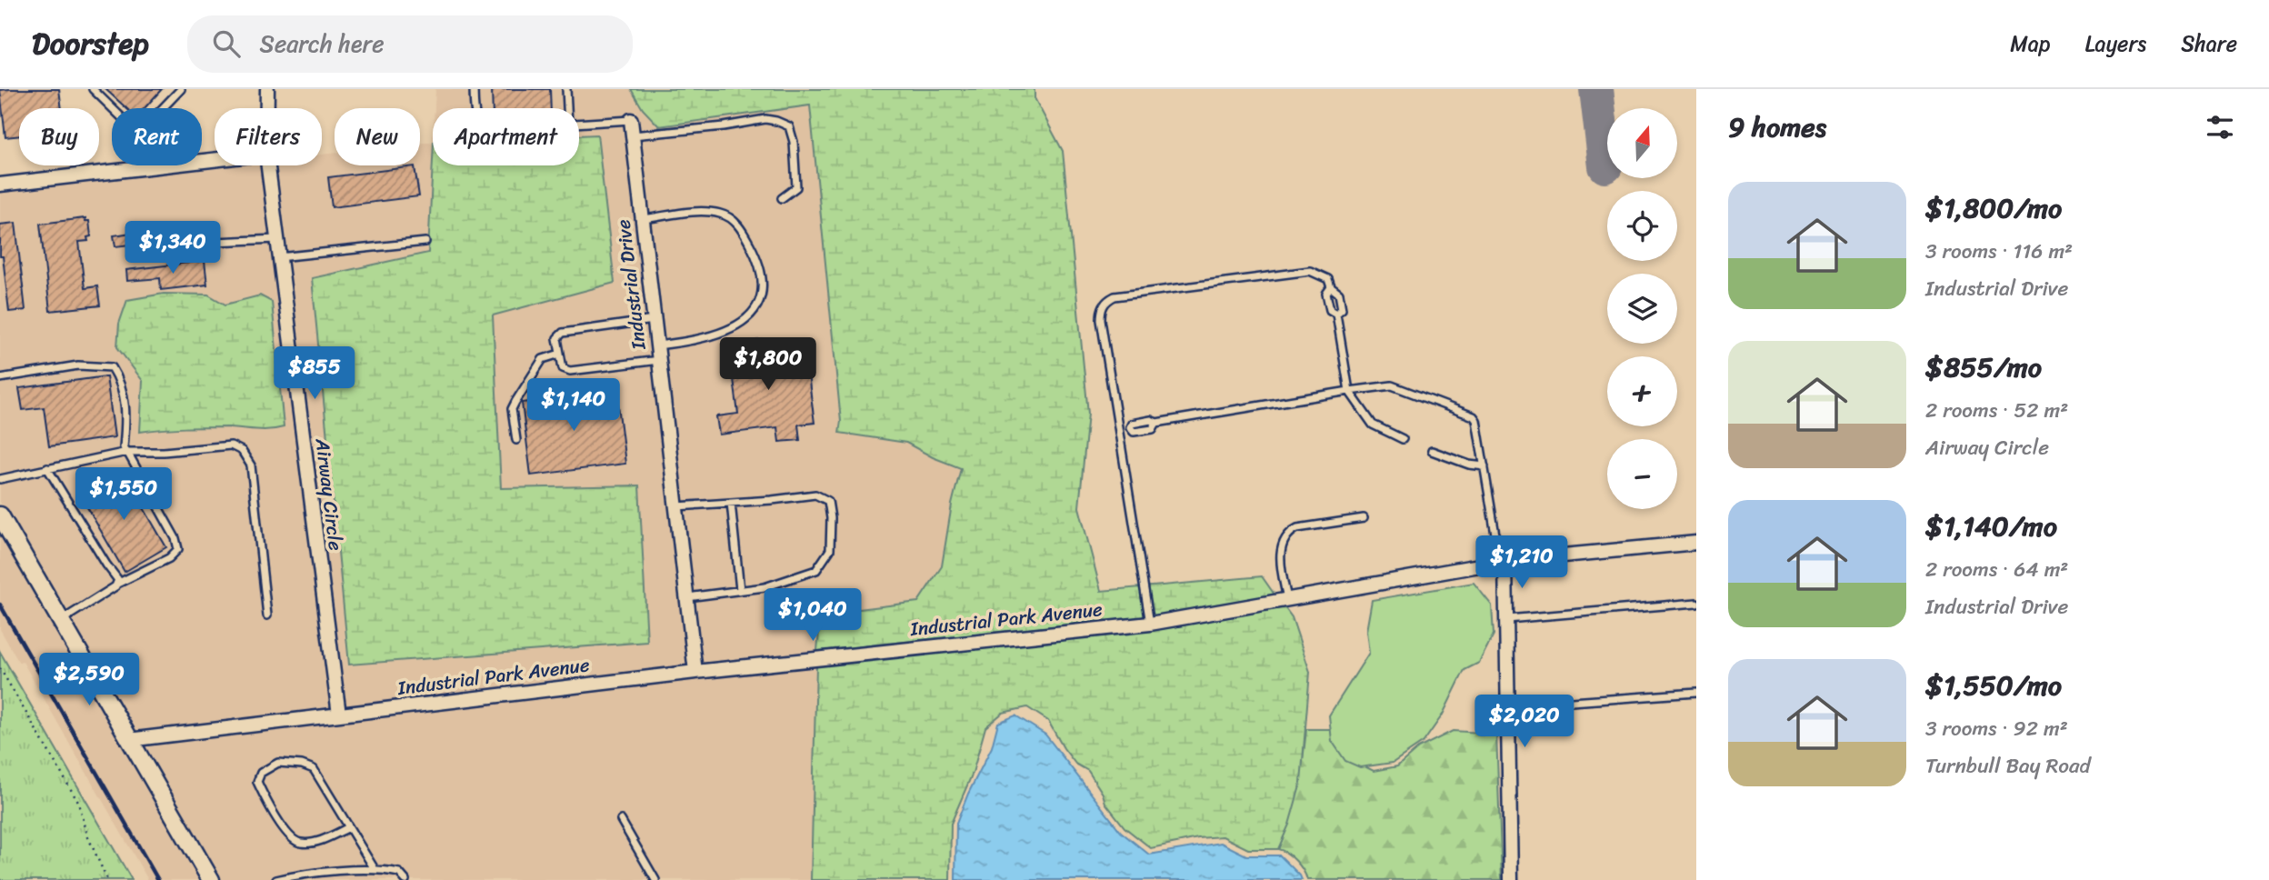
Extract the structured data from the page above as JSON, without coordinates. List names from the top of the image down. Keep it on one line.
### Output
{"streets":{"street":["Industrial Drive","Airway Circle","Industrial Park Avenue"]},"crossings":[["Industrial Drive","Industrial Park Avenue"],["Airway Circle","Industrial Park Avenue"]],"north":"top","page":{"header":"Doorstep","search":"Search here","nav":["Map","Layers","Share"],"heading":"9 homes","map_buttons":["+","−"],"chip":["Buy","Rent","Filters","New","Apartment"],"list":[{"name":"$1,800/mo","note":"3 rooms · 116 m² · Industrial Drive"},{"name":"$855/mo","note":"2 rooms · 52 m² · Airway Circle"},{"name":"$1,140/mo","note":"2 rooms · 64 m² · Industrial Drive"},{"name":"$1,550/mo","note":"3 rooms · 92 m² · Turnbull Bay Road"}],"price":["$1,340","$1,800","$855","$1,140","$1,550","$1,210","$1,040","$2,590","$2,020"]}}
